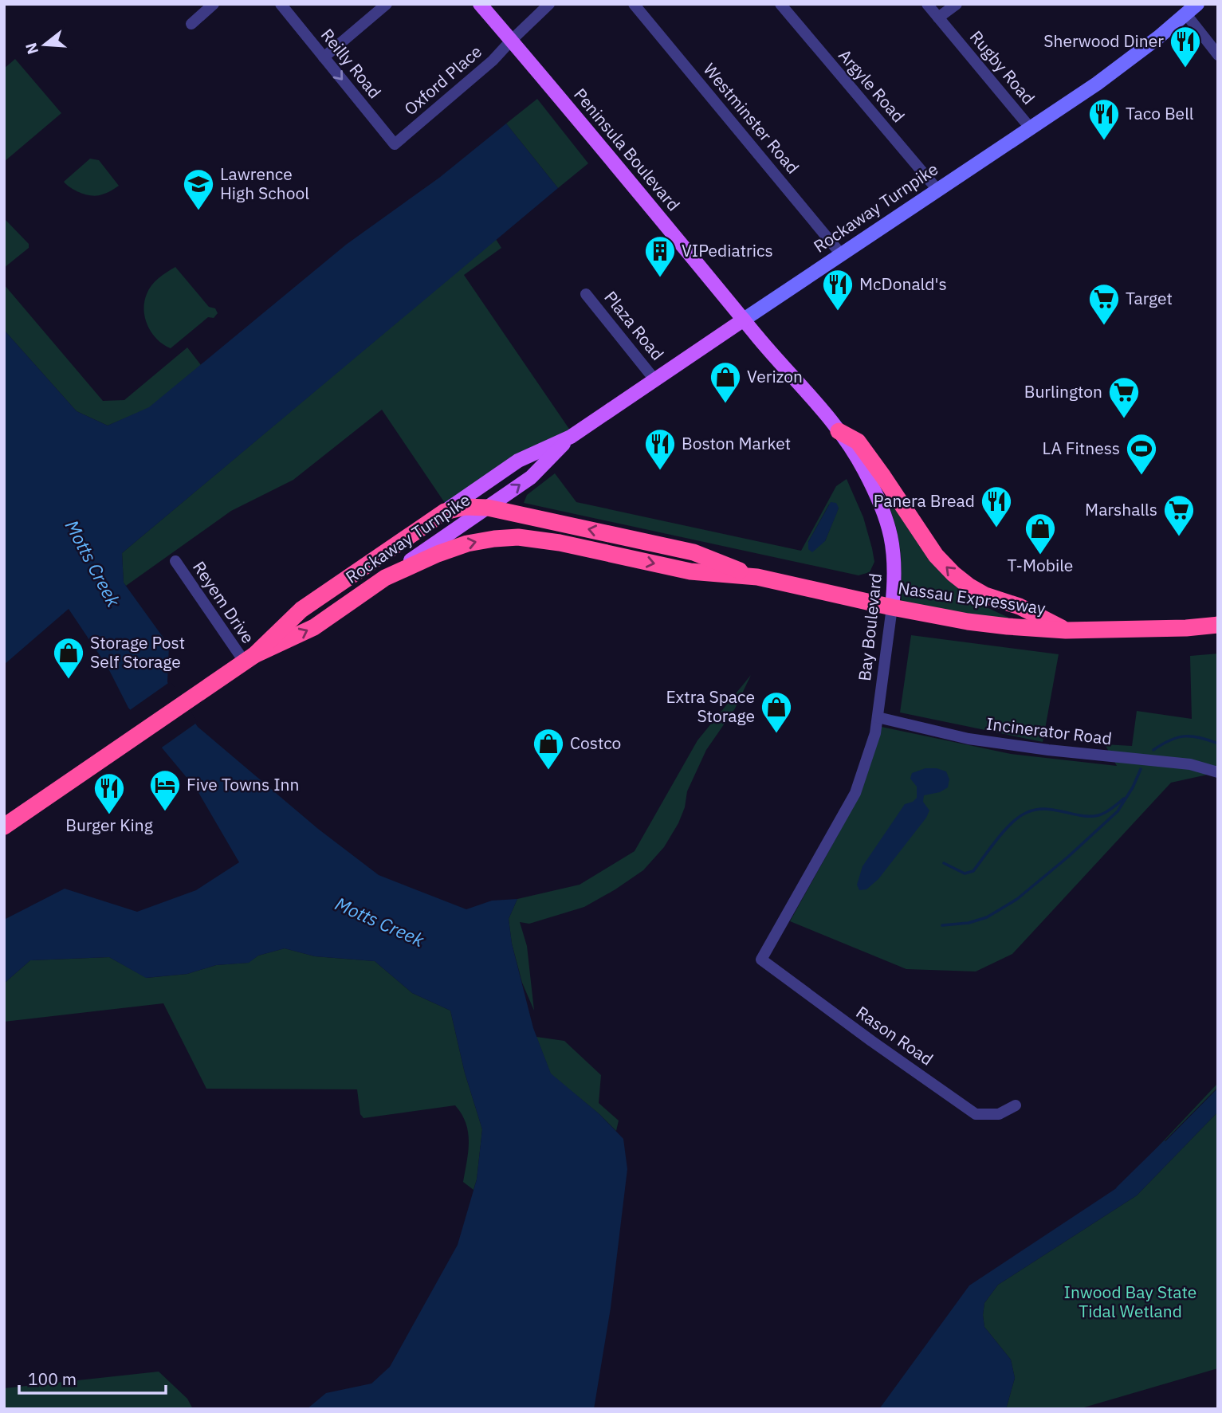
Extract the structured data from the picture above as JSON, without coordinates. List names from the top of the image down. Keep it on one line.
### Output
{"streets":{"highway":["Rockaway Turnpike","Nassau Expressway"],"main road":["Peninsula Boulevard","Bay Boulevard"],"street":["Reilly Road","Rugby Road","Oxford Place","Argyle Road","Westminster Road","Plaza Road","Reyem Drive","Incinerator Road","Rason Road"]},"crossings":[["Reilly Road","Oxford Place"],["Rugby Road","Rockaway Turnpike"],["Oxford Place","Peninsula Boulevard"],["Argyle Road","Rockaway Turnpike"],["Westminster Road","Rockaway Turnpike"],["Peninsula Boulevard","Rockaway Turnpike"],["Peninsula Boulevard","Bay Boulevard"],["Rockaway Turnpike","Plaza Road"],["Rockaway Turnpike","Nassau Expressway"],["Rockaway Turnpike","Reyem Drive"],["Rockaway Turnpike","Bay Boulevard"],["Nassau Expressway","Bay Boulevard"],["Bay Boulevard","Incinerator Road"],["Bay Boulevard","Rason Road"]],"one_way":["Reilly Road"],"water":["Motts Creek"],"parks":["Inwood Bay State Tidal Wetland"],"places":{"restaurant":["Sherwood Diner","Taco Bell","McDonald's","Boston Market","Panera Bread","Burger King"],"school or university":["Lawrence High School"],"building":["VIPediatrics"],"supermarket":["Target","Burlington","Marshalls"],"shop":["Verizon","T-Mobile","Storage Post Self Storage","Extra Space Storage","Costco"],"sports":["LA Fitness"],"hotel":["Five Towns Inn"]},"scale_bar":"100 m","north":"left"}
